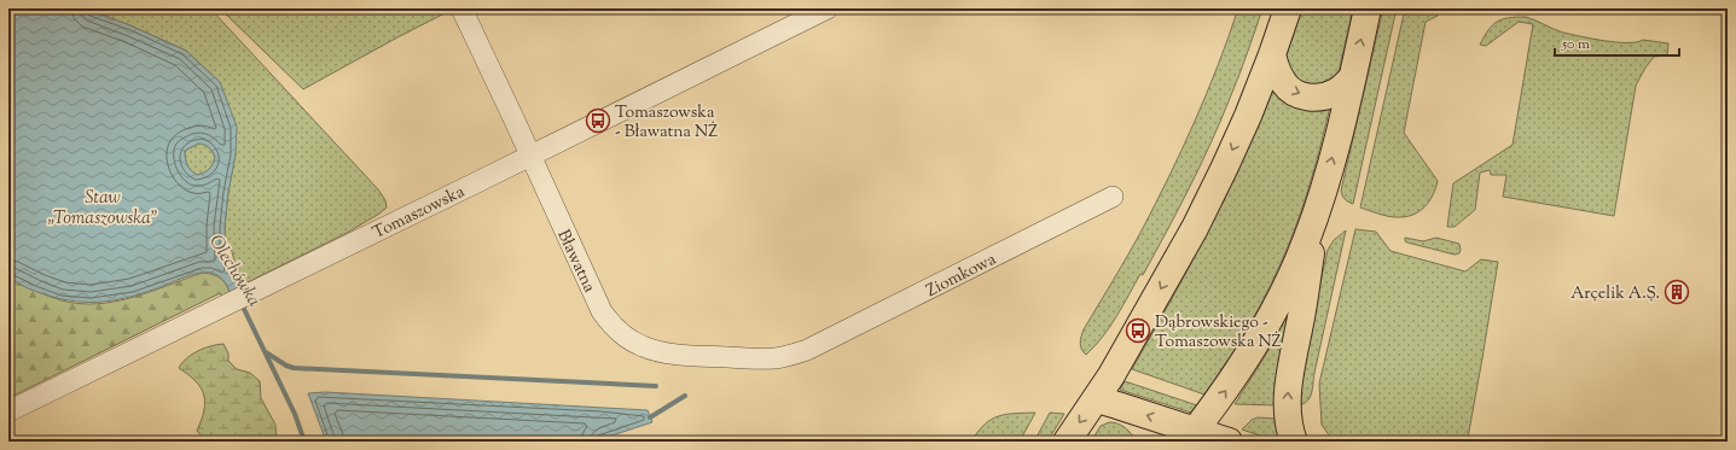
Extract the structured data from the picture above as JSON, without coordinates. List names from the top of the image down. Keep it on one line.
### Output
{"streets":{"street":["Tomaszowska","Bławatna","Ziomkowa"]},"crossings":[["Tomaszowska","Bławatna"],["Bławatna","Ziomkowa"]],"water":["Staw „Tomaszowska”","Olechówka"],"places":{"bus stop":["Tomaszowska - Bławatna NŻ","Dąbrowskiego - Tomaszowska NŻ"],"building":["Arçelik A.Ş."]},"scale_bar":"50 m"}
